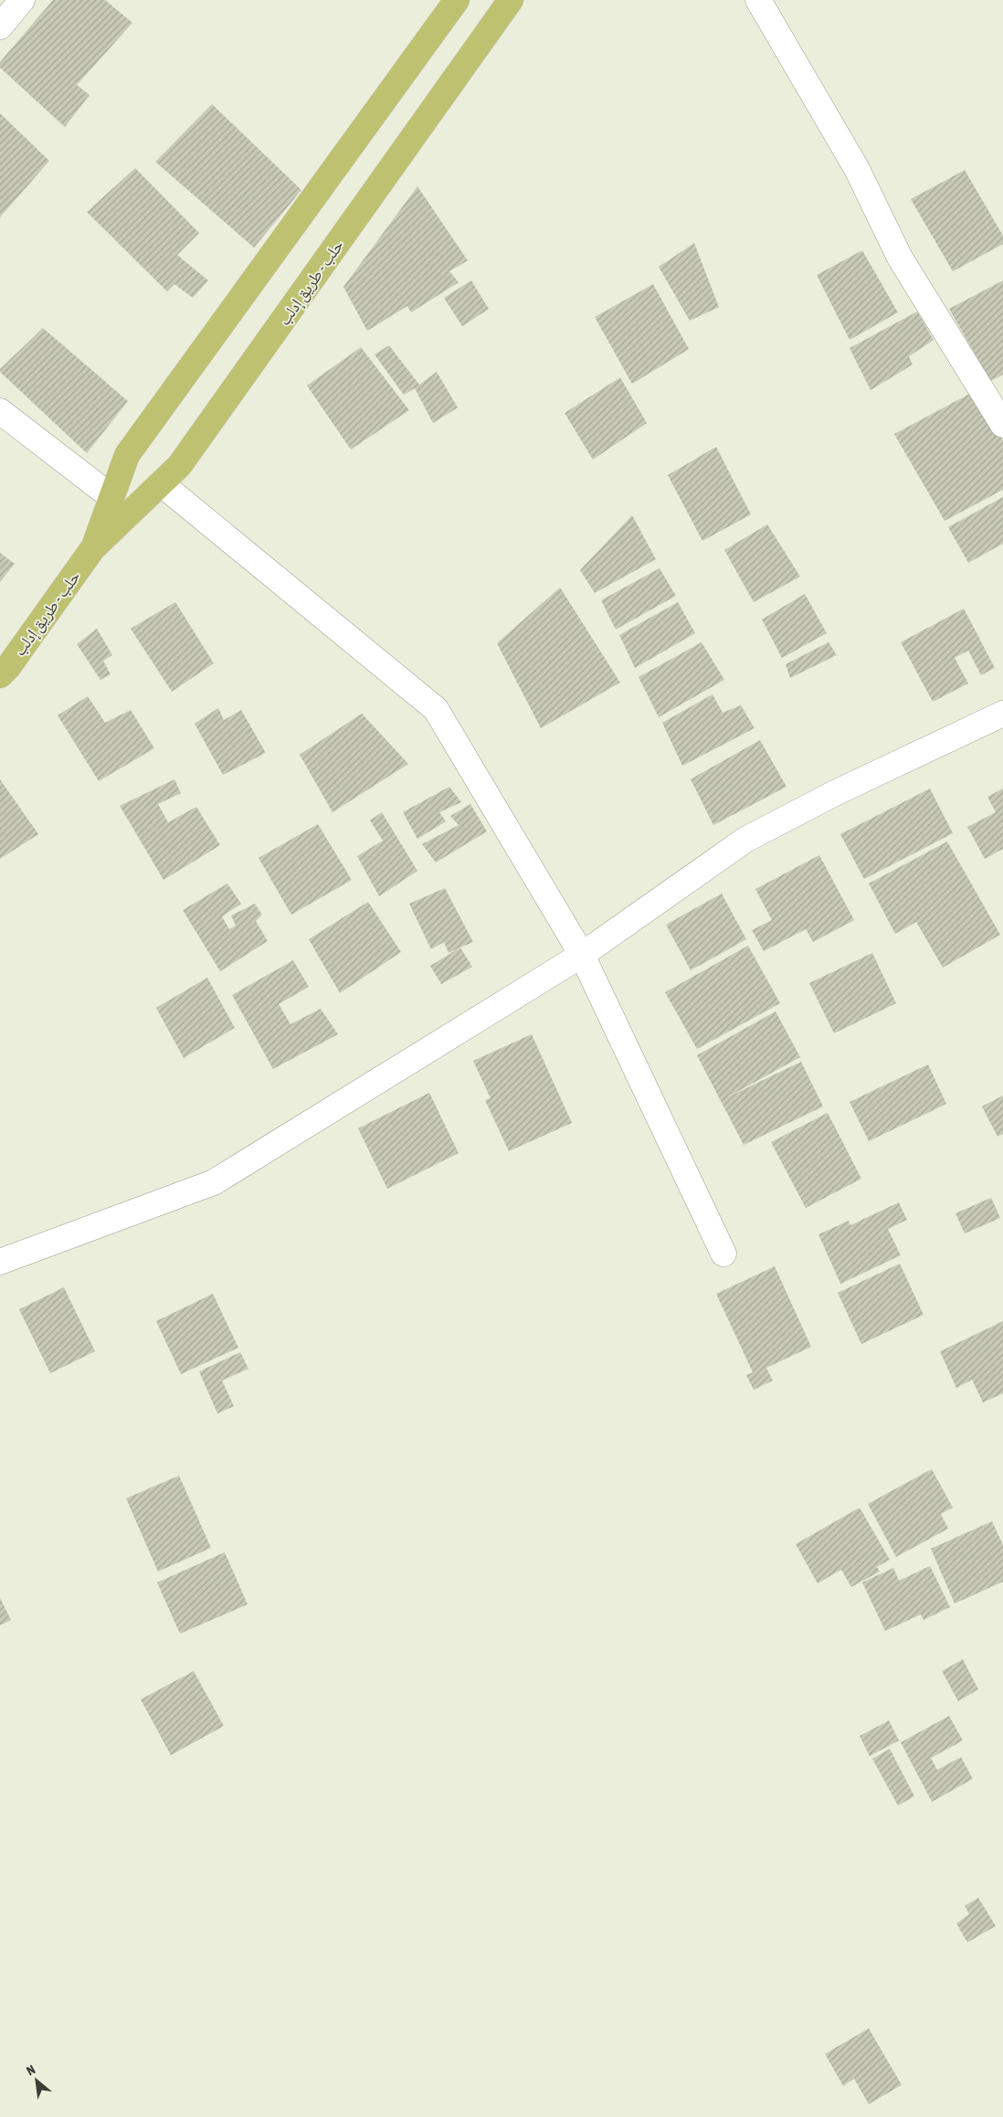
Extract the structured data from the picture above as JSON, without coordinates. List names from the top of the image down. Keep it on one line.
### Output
{"streets":{"main road":["حلب - طريق إدلب"]},"north":"top left"}
